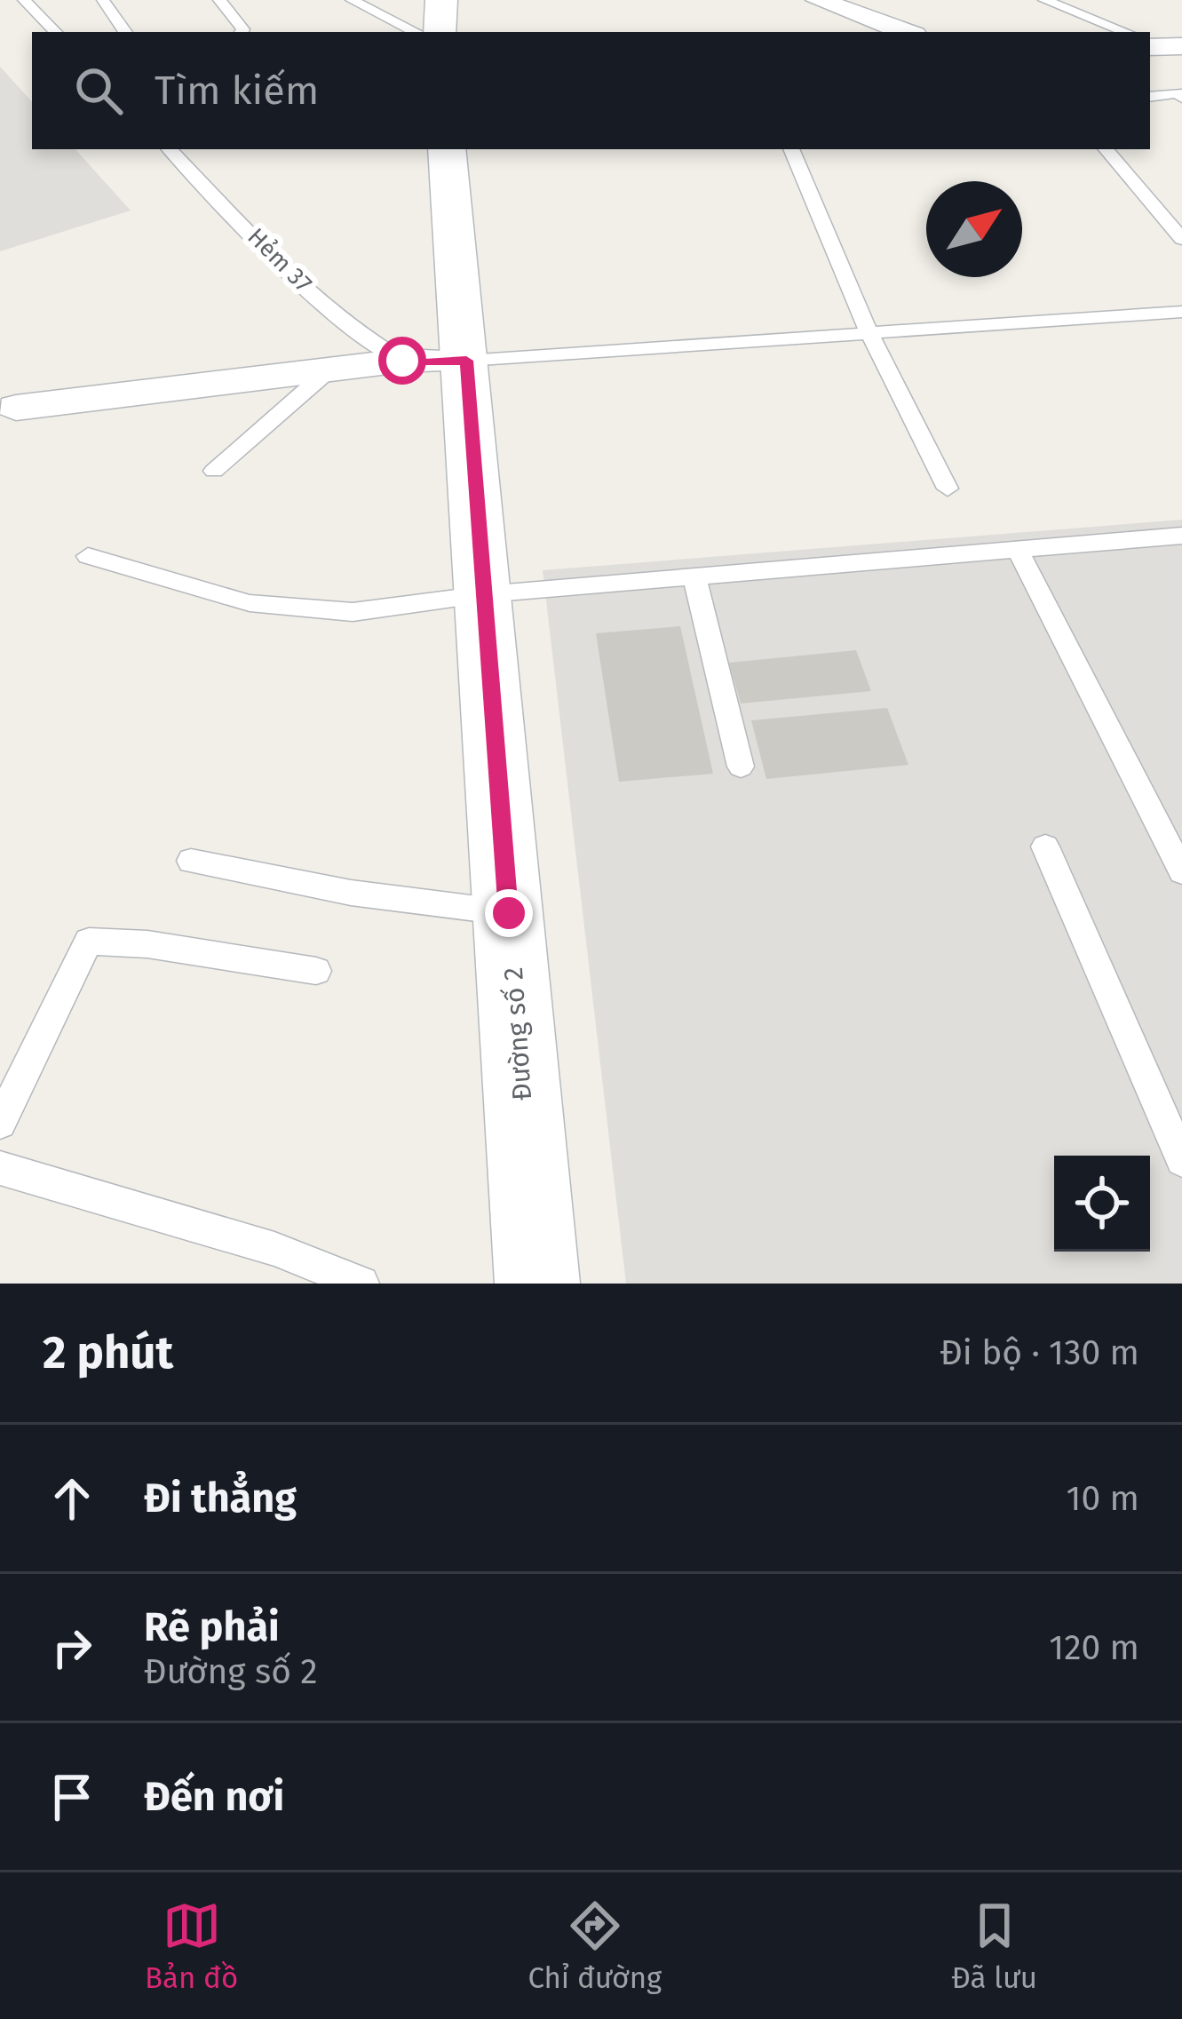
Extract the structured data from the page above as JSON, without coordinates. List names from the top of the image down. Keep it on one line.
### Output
{"streets":{"street":["Đường số 2"],"lane":["Hẻm 37"]},"north":"top right","page":{"search":"Tìm kiếm","heading":["2 phút","Đi bộ · 130 m"],"list":[["Đi thẳng","10 m"],["Rẽ phải","Đường số 2","120 m"],"Đến nơi"],"nav":["Bản đồ","Chỉ đường","Đã lưu"]}}
